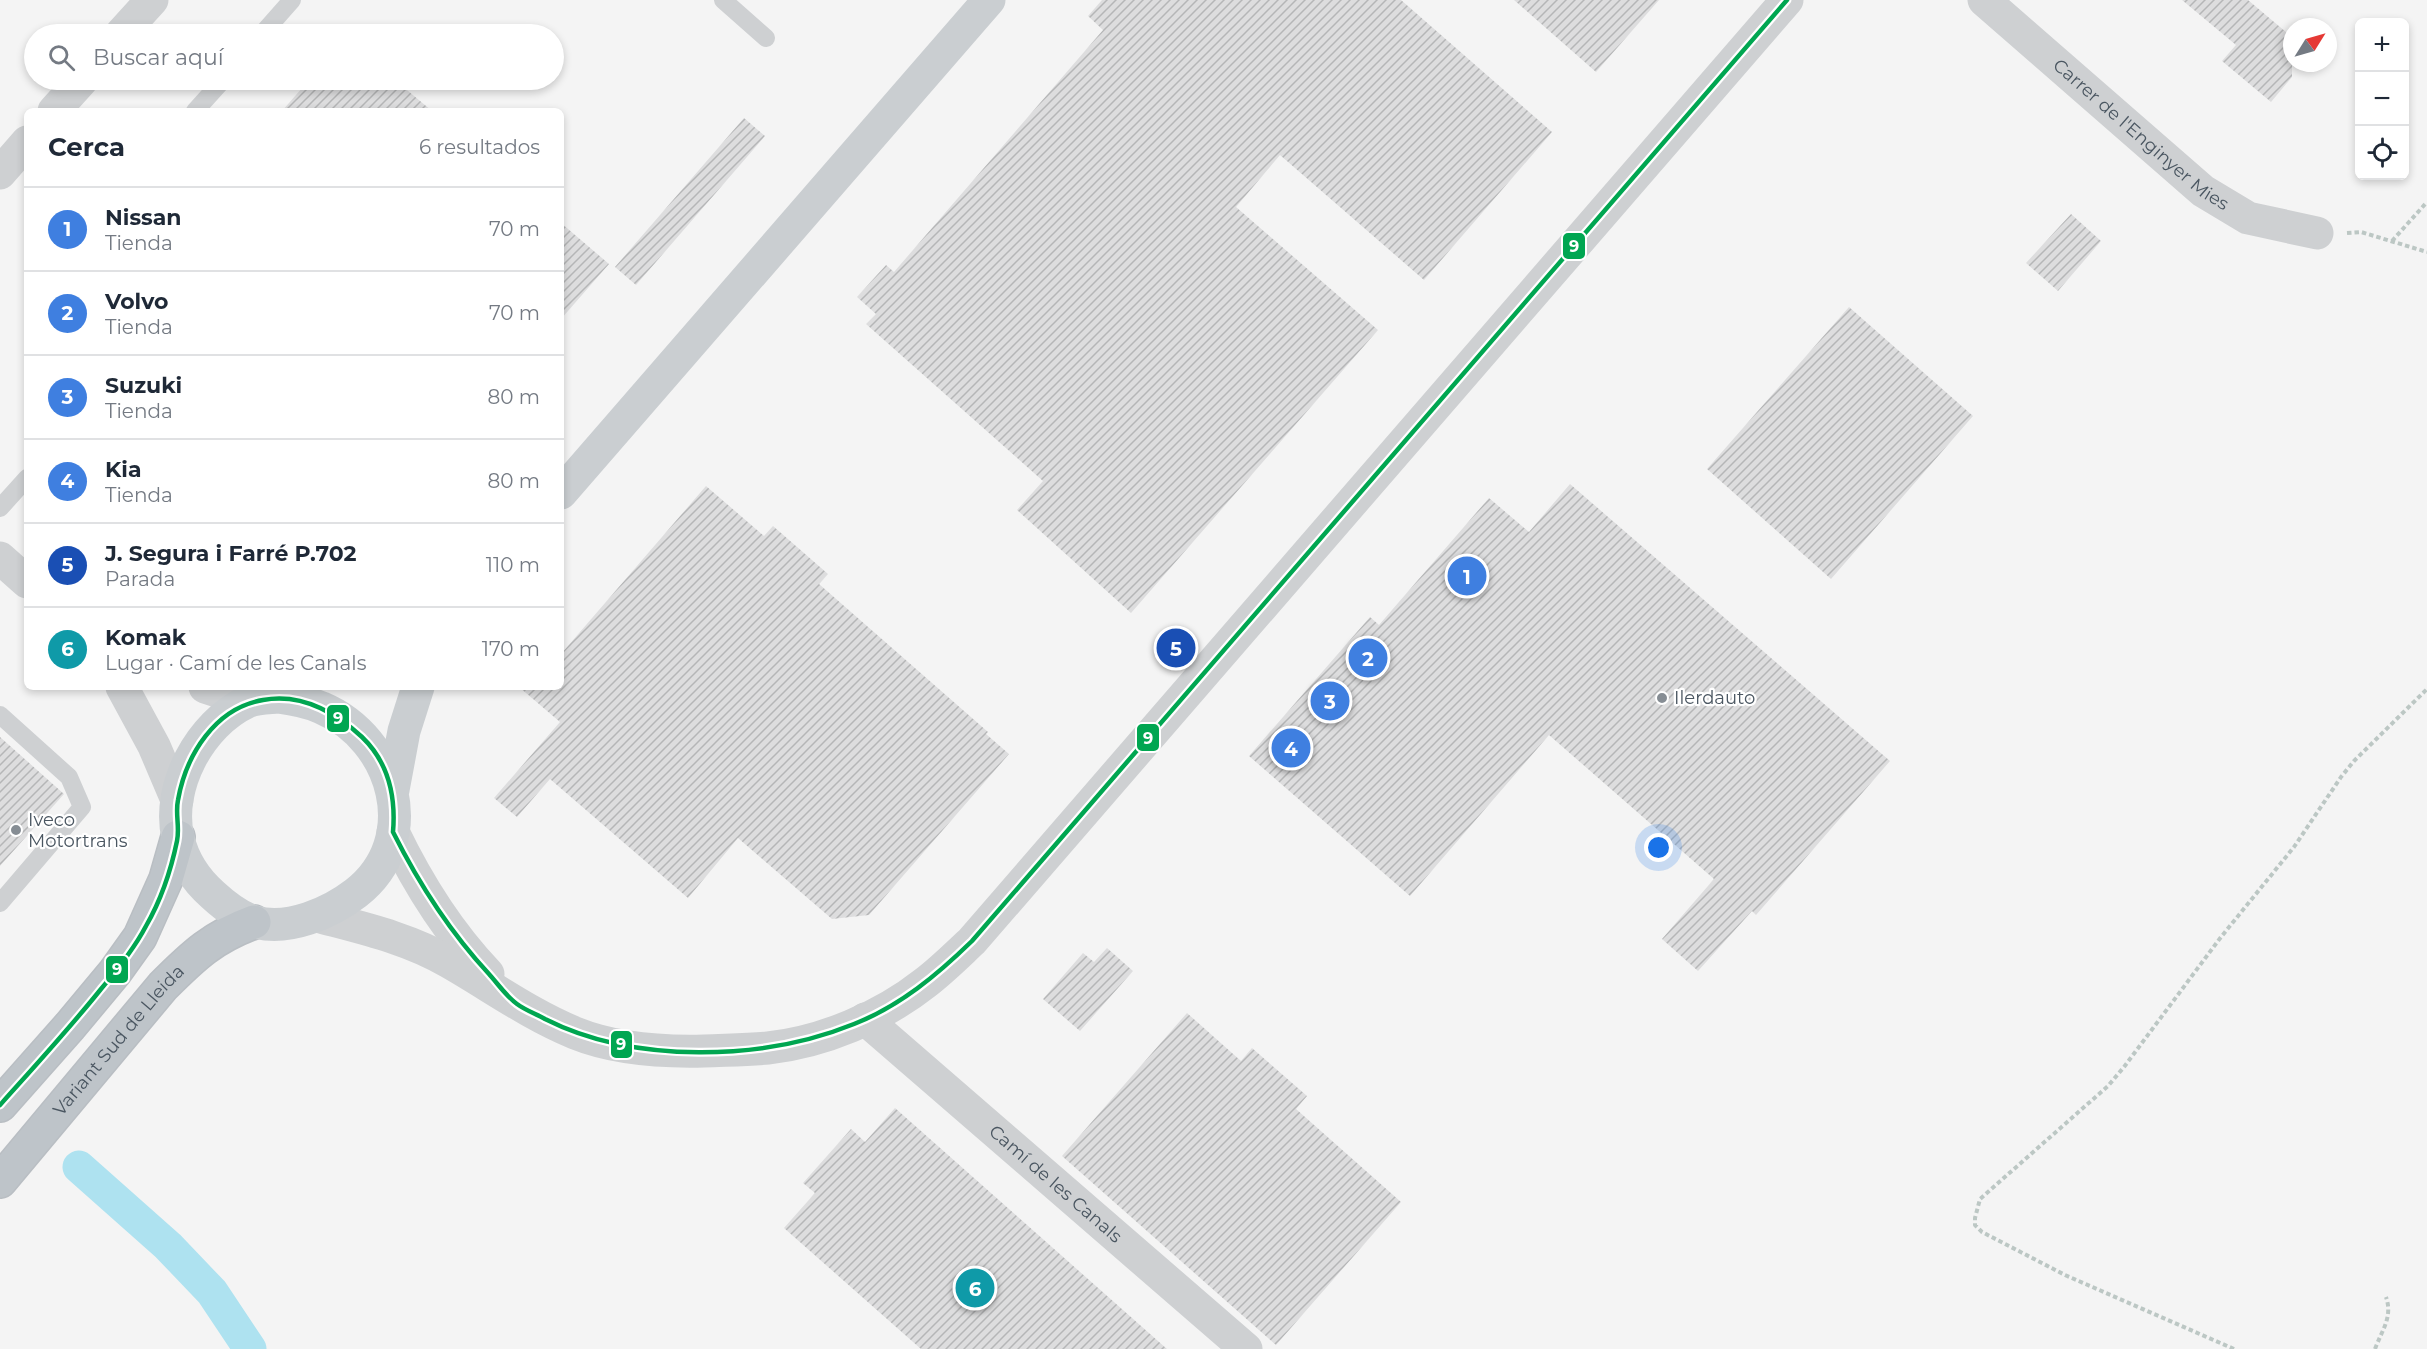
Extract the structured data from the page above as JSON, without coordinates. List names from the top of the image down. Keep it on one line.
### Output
{"streets":{"highway":["Variant Sud de Lleida"],"street":["Carrer de l'Enginyer Mies","Camí de les Canals"]},"places":["Ilerdauto","Iveco Motortrans"],"lines":["transit line 9"],"north":"top right","page":{"map_buttons":["+","−"],"search":"Buscar aquí","heading":["Cerca","6 resultados"],"list":[{"mark":"1","name":"Nissan","note":"Tienda","value":"70 m"},{"mark":"2","name":"Volvo","note":"Tienda","value":"70 m"},{"mark":"3","name":"Suzuki","note":"Tienda","value":"80 m"},{"mark":"4","name":"Kia","note":"Tienda","value":"80 m"},{"mark":"5","name":"J. Segura i Farré P.702","note":"Parada","value":"110 m"},{"mark":"6","name":"Komak","note":"Lugar · Camí de les Canals","value":"170 m"}],"pins":["1","5","2","3","4","6"]}}
